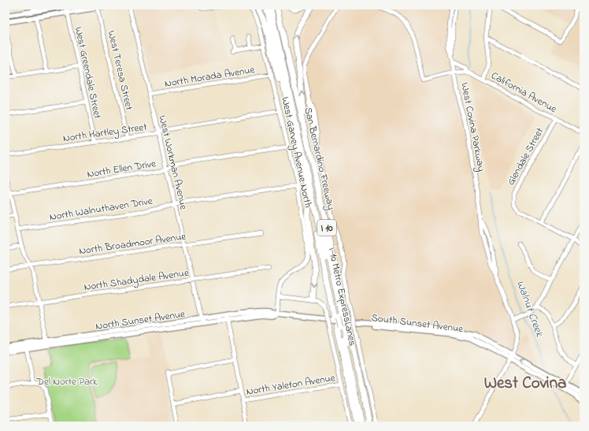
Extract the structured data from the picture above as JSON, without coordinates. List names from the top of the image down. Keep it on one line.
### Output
{"streets":{"highway":["San Bernardino Freeway","I 10","I-10 Metro ExpressLanes"],"main road":["North Sunset Avenue","South Sunset Avenue"],"street":["West Teresa Street","West Greendale Street","North Morada Avenue","California Avenue","West Covina Parkway","North Hartley Street","West Garvey Avenue North","Glendale Street","West Workman Avenue","North Ellen Drive","North Walnuthaven Drive","North Broadmoor Avenue","North Shadydale Avenue","North Yaleton Avenue"]},"crossings":[["West Teresa Street","North Hartley Street"],["West Greendale Street","North Hartley Street"],["North Morada Avenue","West Garvey Avenue North"],["North Morada Avenue","West Workman Avenue"],["California Avenue","West Covina Parkway"],["California Avenue","Glendale Street"],["West Covina Parkway","South Sunset Avenue"],["North Hartley Street","West Garvey Avenue North"],["North Hartley Street","West Workman Avenue"],["West Garvey Avenue North","North Ellen Drive"],["West Garvey Avenue North","North Walnuthaven Drive"],["West Garvey Avenue North","North Sunset Avenue"],["San Bernardino Freeway","I-10 Metro ExpressLanes"],["San Bernardino Freeway","North Sunset Avenue"],["San Bernardino Freeway","South Sunset Avenue"],["West Workman Avenue","North Ellen Drive"],["West Workman Avenue","North Walnuthaven Drive"],["West Workman Avenue","North Broadmoor Avenue"],["West Workman Avenue","North Shadydale Avenue"],["West Workman Avenue","North Sunset Avenue"],["I-10 Metro ExpressLanes","North Sunset Avenue"],["I-10 Metro ExpressLanes","South Sunset Avenue"],["North Sunset Avenue","South Sunset Avenue"]],"districts":["West Covina"],"water":["Walnut Creek"],"parks":["Del Norte Park"]}
